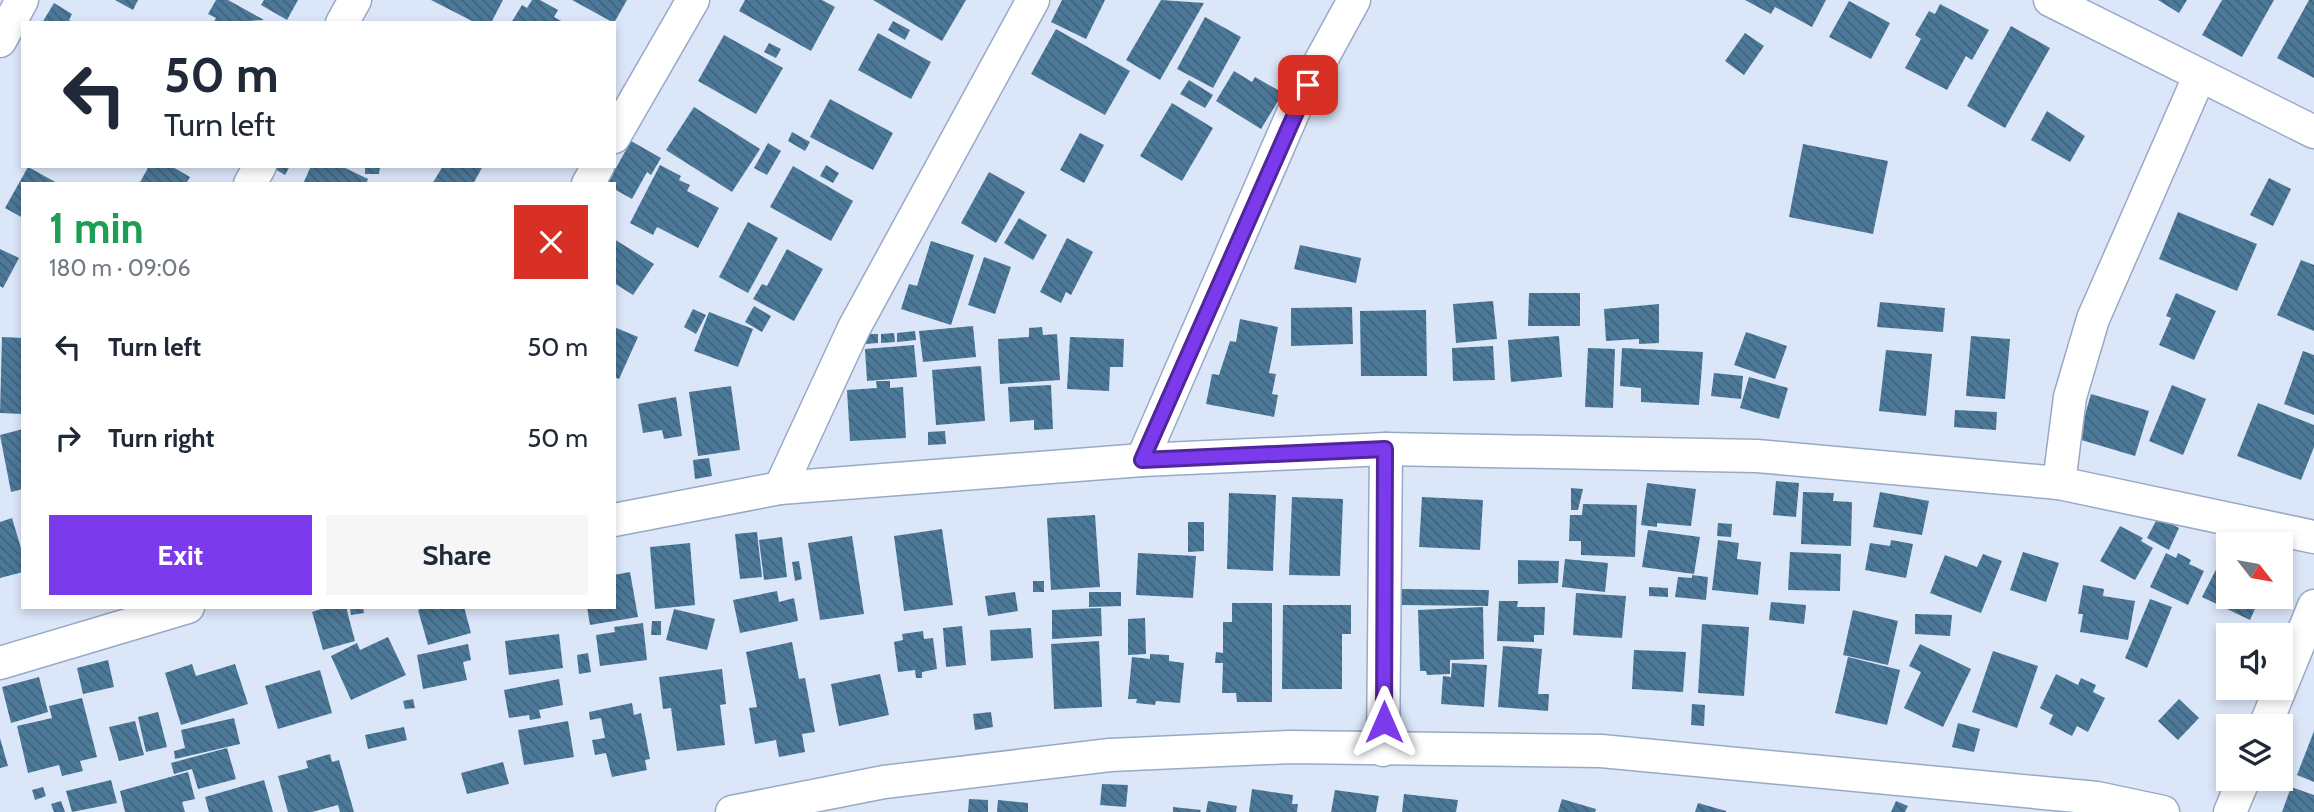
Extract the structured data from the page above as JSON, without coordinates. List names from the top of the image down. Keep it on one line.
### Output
{"north":"bottom right","page":{"turn":["50 m","Turn left"],"heading":["1 min","180 m · 09:06"],"list":[{"name":"Turn left","value":"50 m"},{"name":"Turn right","value":"50 m"}],"buttons":["Exit","Share"]}}
